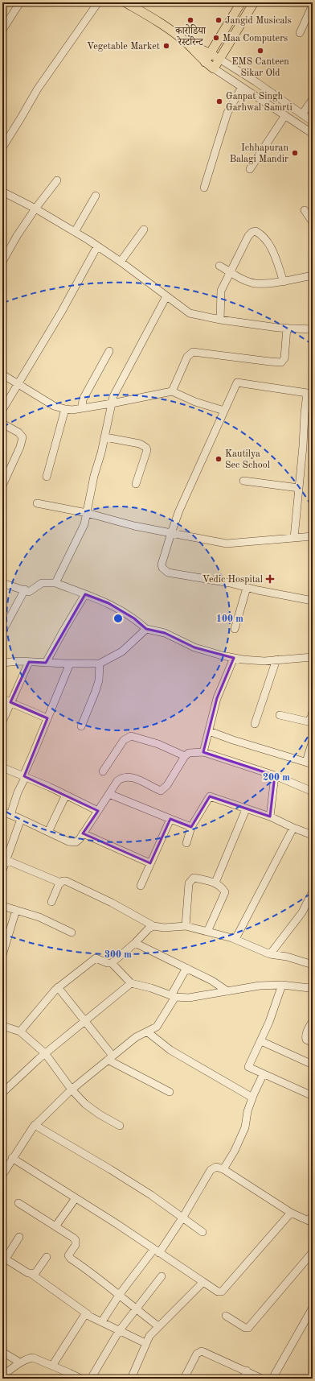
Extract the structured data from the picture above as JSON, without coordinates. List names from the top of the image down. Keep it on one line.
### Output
{"places":{"other":["कारोडिया रेस्टोरेन्ट","Jangid Musicals","Maa Computers","Vegetable Market","EMS Canteen Sikar Old","Ganpat Singh Garhwal Samrti","Ichhapuran Balagi Mandir","Kautilya Sec School"],"health":["Vedic Hospital"]},"rings":["100 m","200 m","300 m"]}
